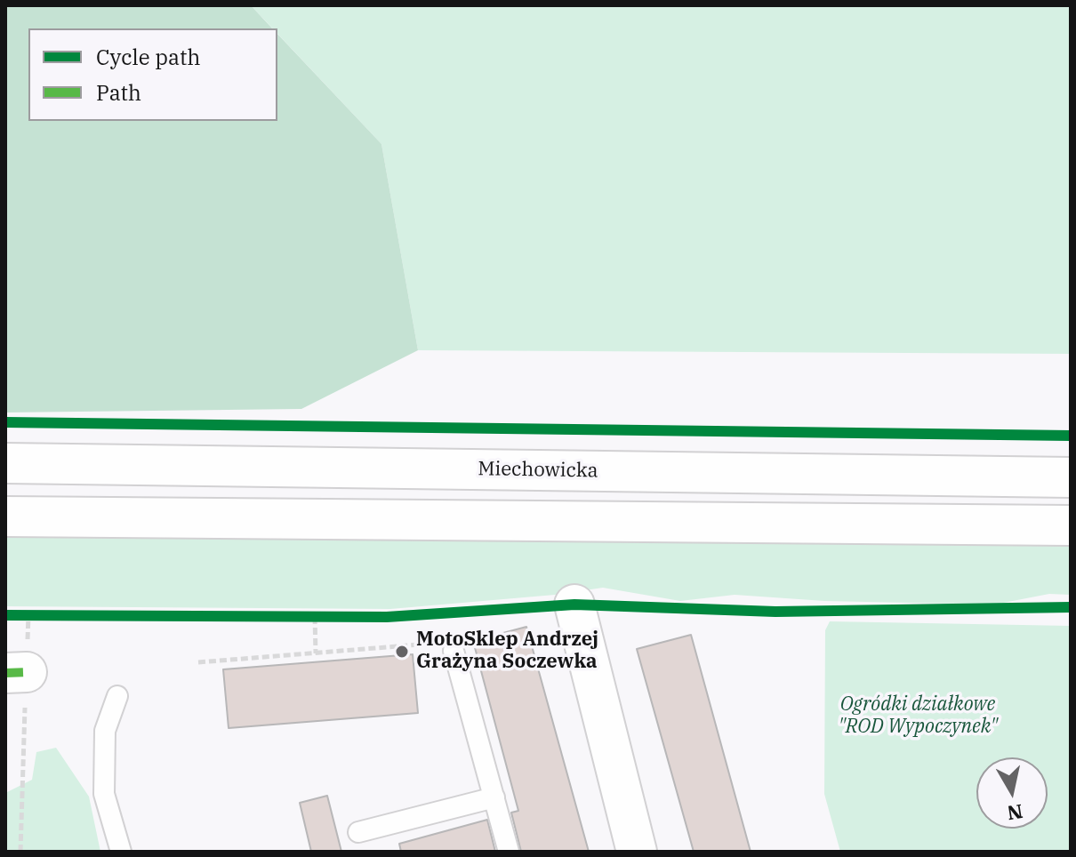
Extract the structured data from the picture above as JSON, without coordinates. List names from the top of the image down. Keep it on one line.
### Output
{"streets":{"main road":["Miechowicka"]},"parks":["Ogródki działkowe \"ROD Wypoczynek\""],"places":["MotoSklep Andrzej Grażyna Soczewka"],"legend":["Cycle path","Path"],"north":"bottom"}
